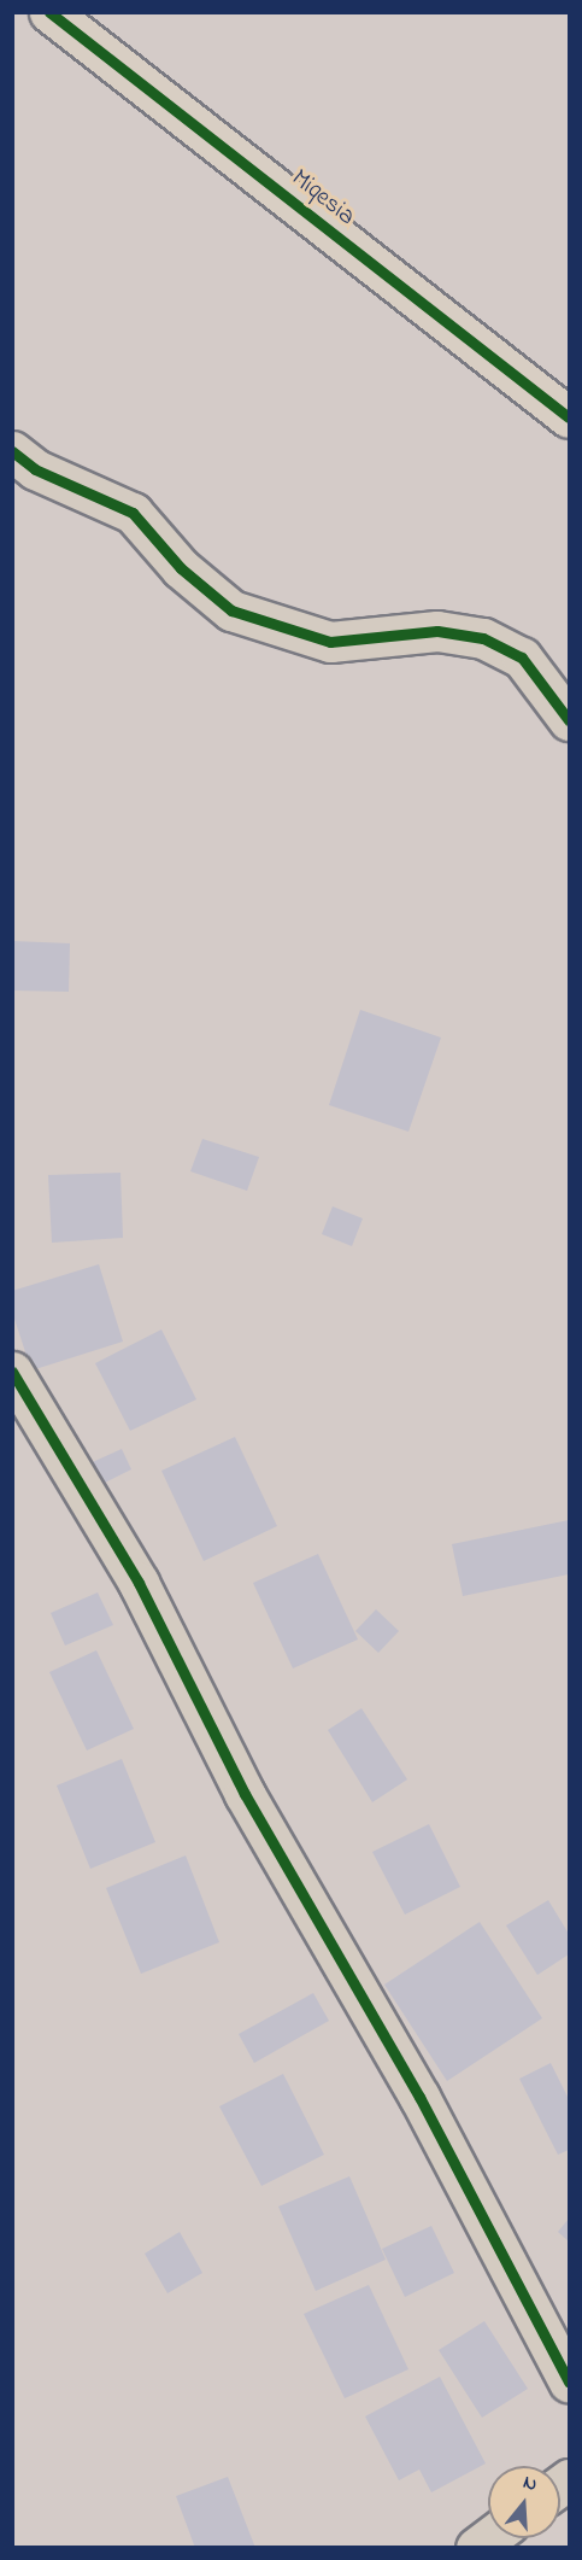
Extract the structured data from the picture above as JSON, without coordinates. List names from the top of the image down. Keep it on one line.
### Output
{"streets":{"main road":["Miqesia"]},"north":"top"}
